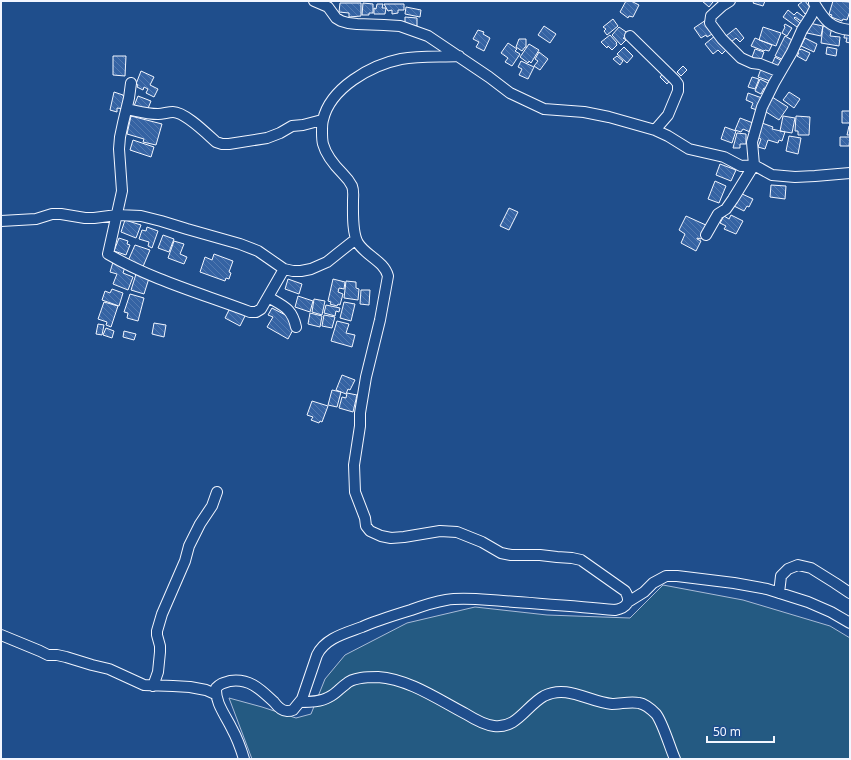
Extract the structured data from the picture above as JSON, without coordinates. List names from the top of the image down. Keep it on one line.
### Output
{"scale_bar":"50 m"}
